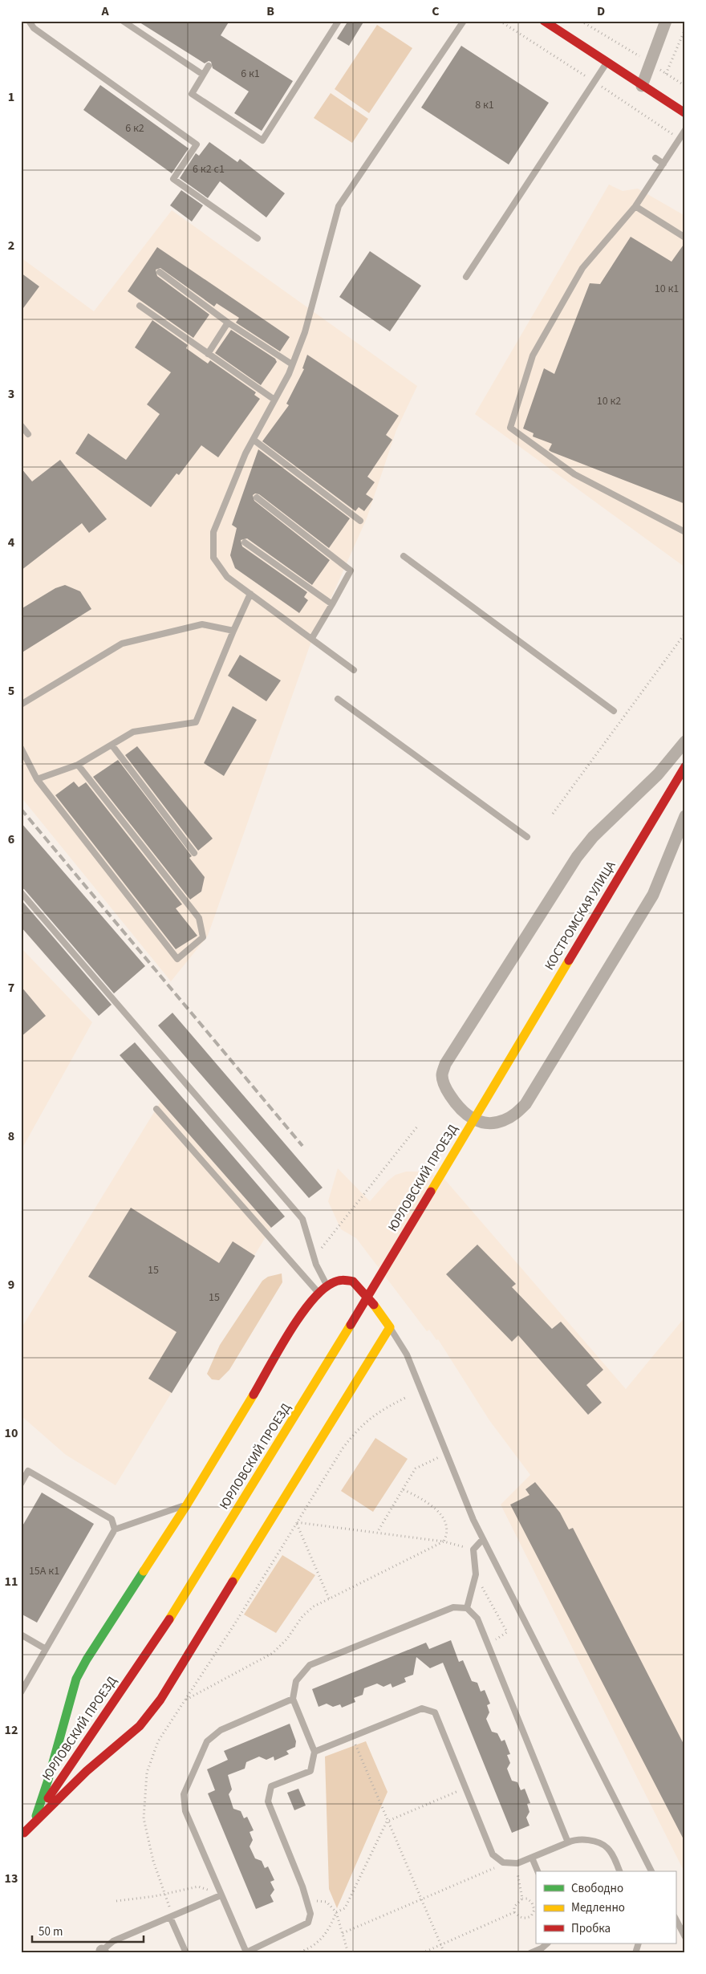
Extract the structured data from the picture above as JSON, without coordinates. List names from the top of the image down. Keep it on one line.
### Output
{"streets":{"main road":["КОСТРОМСКАЯ УЛИЦА","ЮРЛОВСКИЙ ПРОЕЗД"]},"crossings":[["КОСТРОМСКАЯ УЛИЦА","ЮРЛОВСКИЙ ПРОЕЗД"]],"house_numbers":["6 к1","8 к1","6 к2","6 к2 с1","10 к1","10 к2","15","15","15А к1"],"legend":["Свободно","Медленно","Пробка"],"scale_bar":"50 m","grid":{"columns":["A","B","C","D"],"rows":["1","2","3","4","5","6","7","8","9","10","11","12","13"]}}
